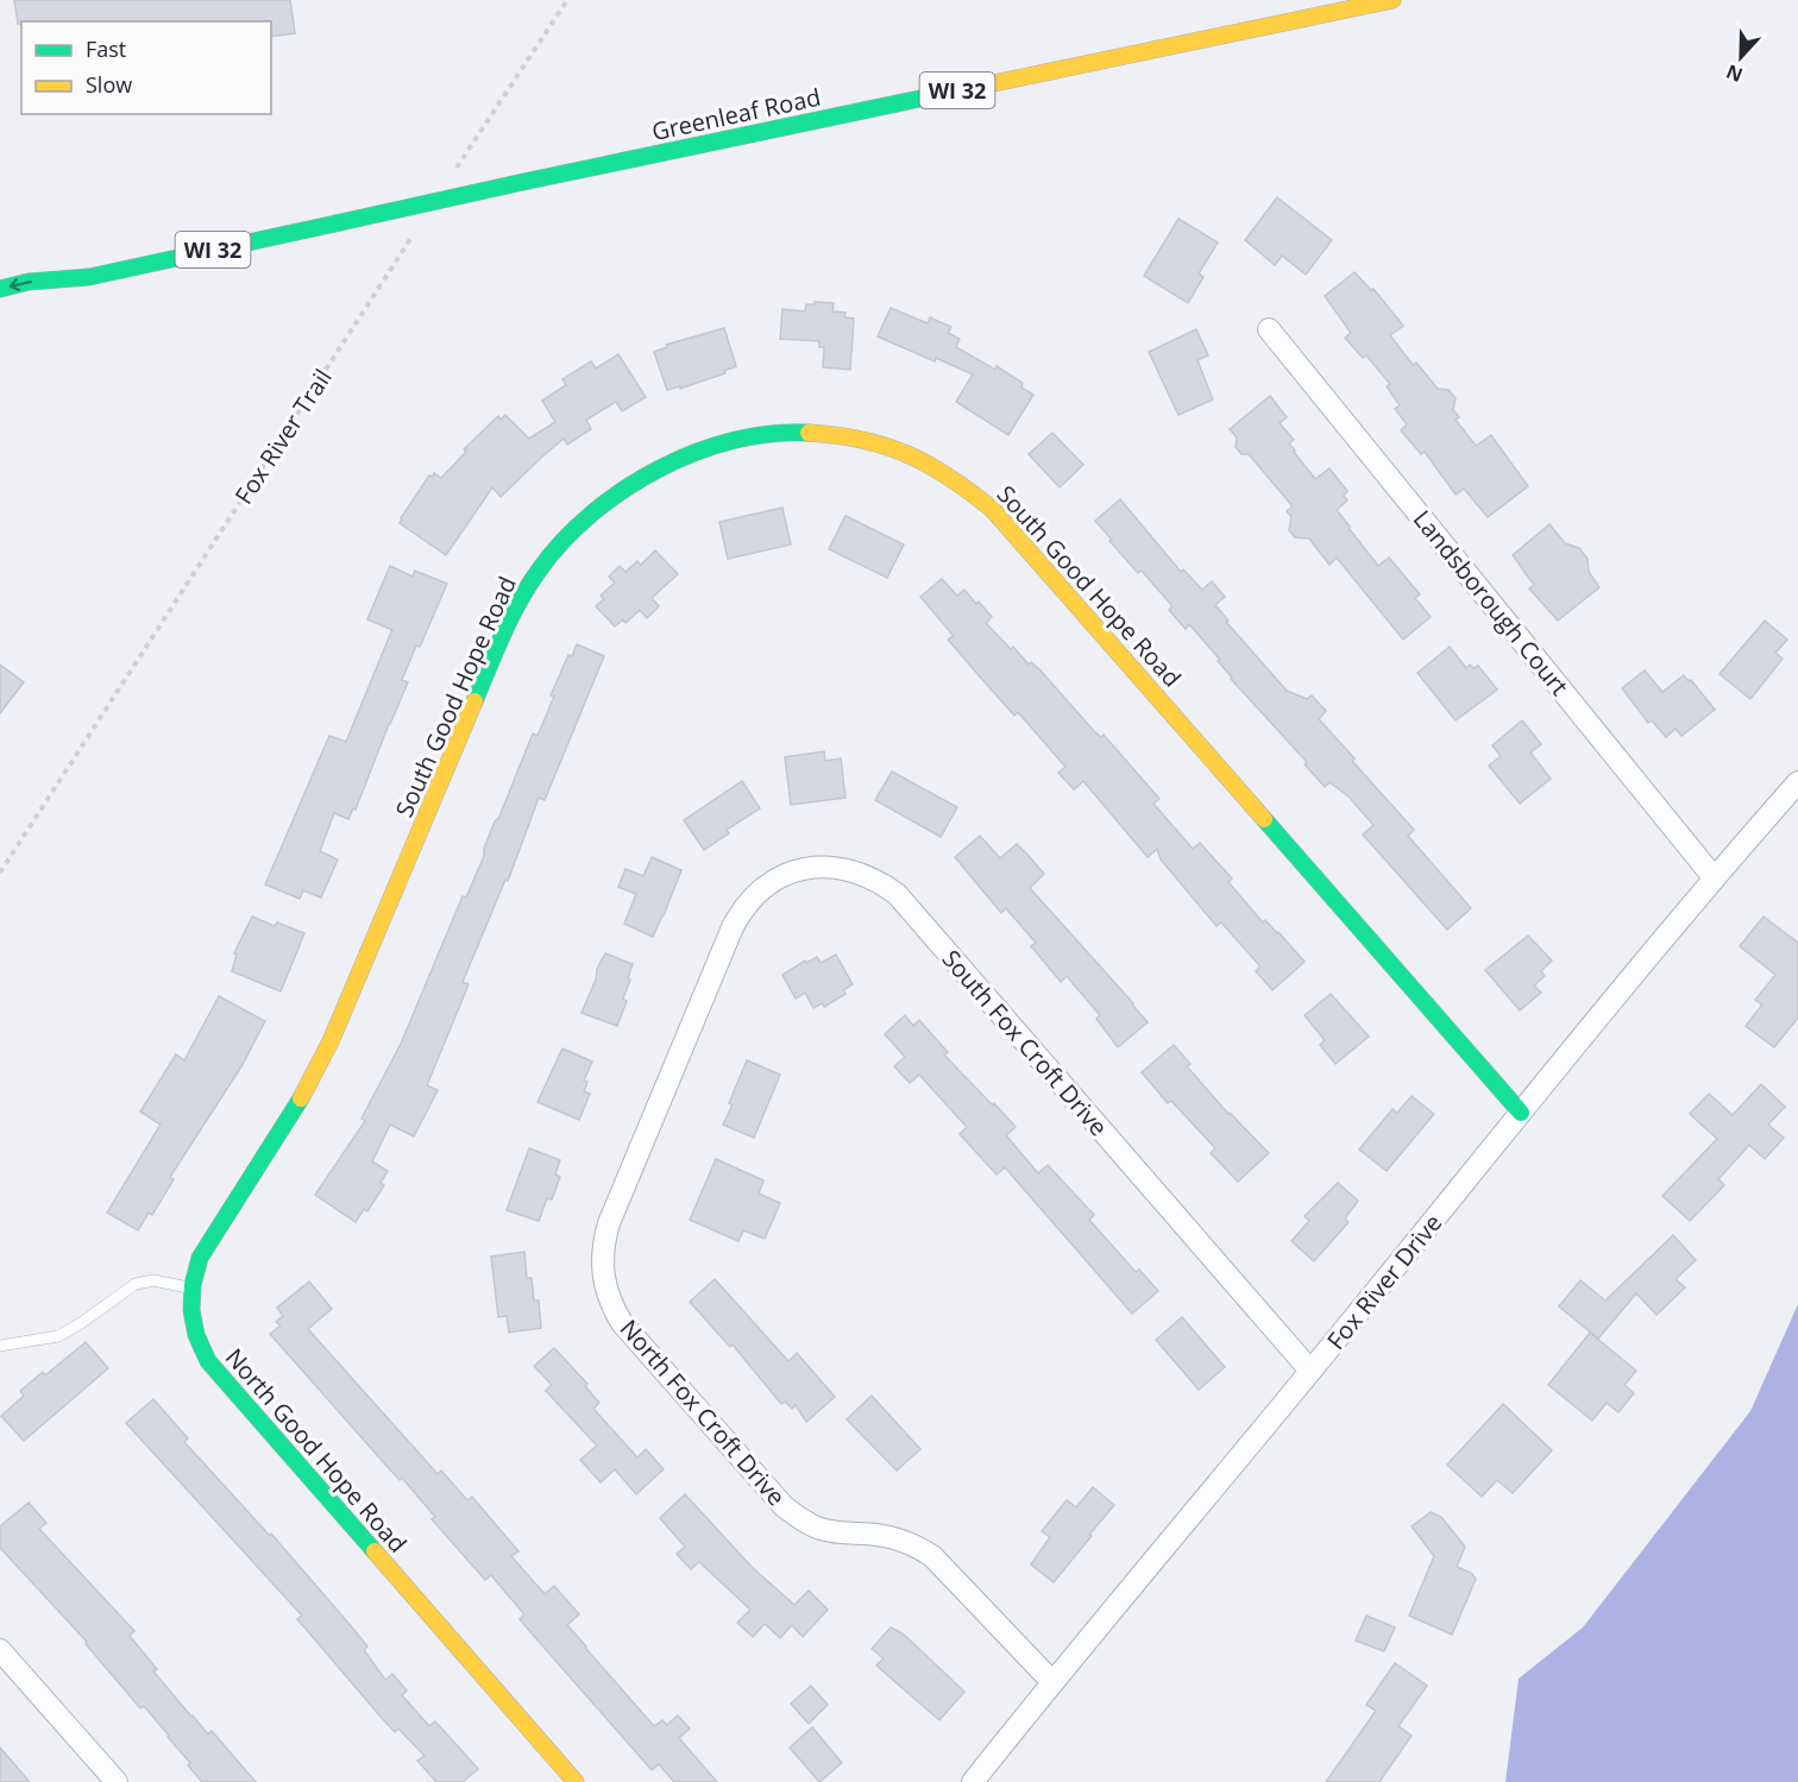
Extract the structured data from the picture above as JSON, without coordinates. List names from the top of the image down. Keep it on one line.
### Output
{"streets":{"street":["WI 32","Greenleaf Road","South Good Hope Road","Landsborough Court","South Fox Croft Drive","Fox River Drive","North Fox Croft Drive","North Good Hope Road"],"path":["Fox River Trail"]},"crossings":[["WI 32","Greenleaf Road"],["South Good Hope Road","Fox River Drive"],["South Good Hope Road","North Good Hope Road"],["Landsborough Court","Fox River Drive"],["South Fox Croft Drive","Fox River Drive"],["South Fox Croft Drive","North Fox Croft Drive"],["Fox River Drive","North Fox Croft Drive"]],"legend":["Fast","Slow"],"north":"bottom"}
